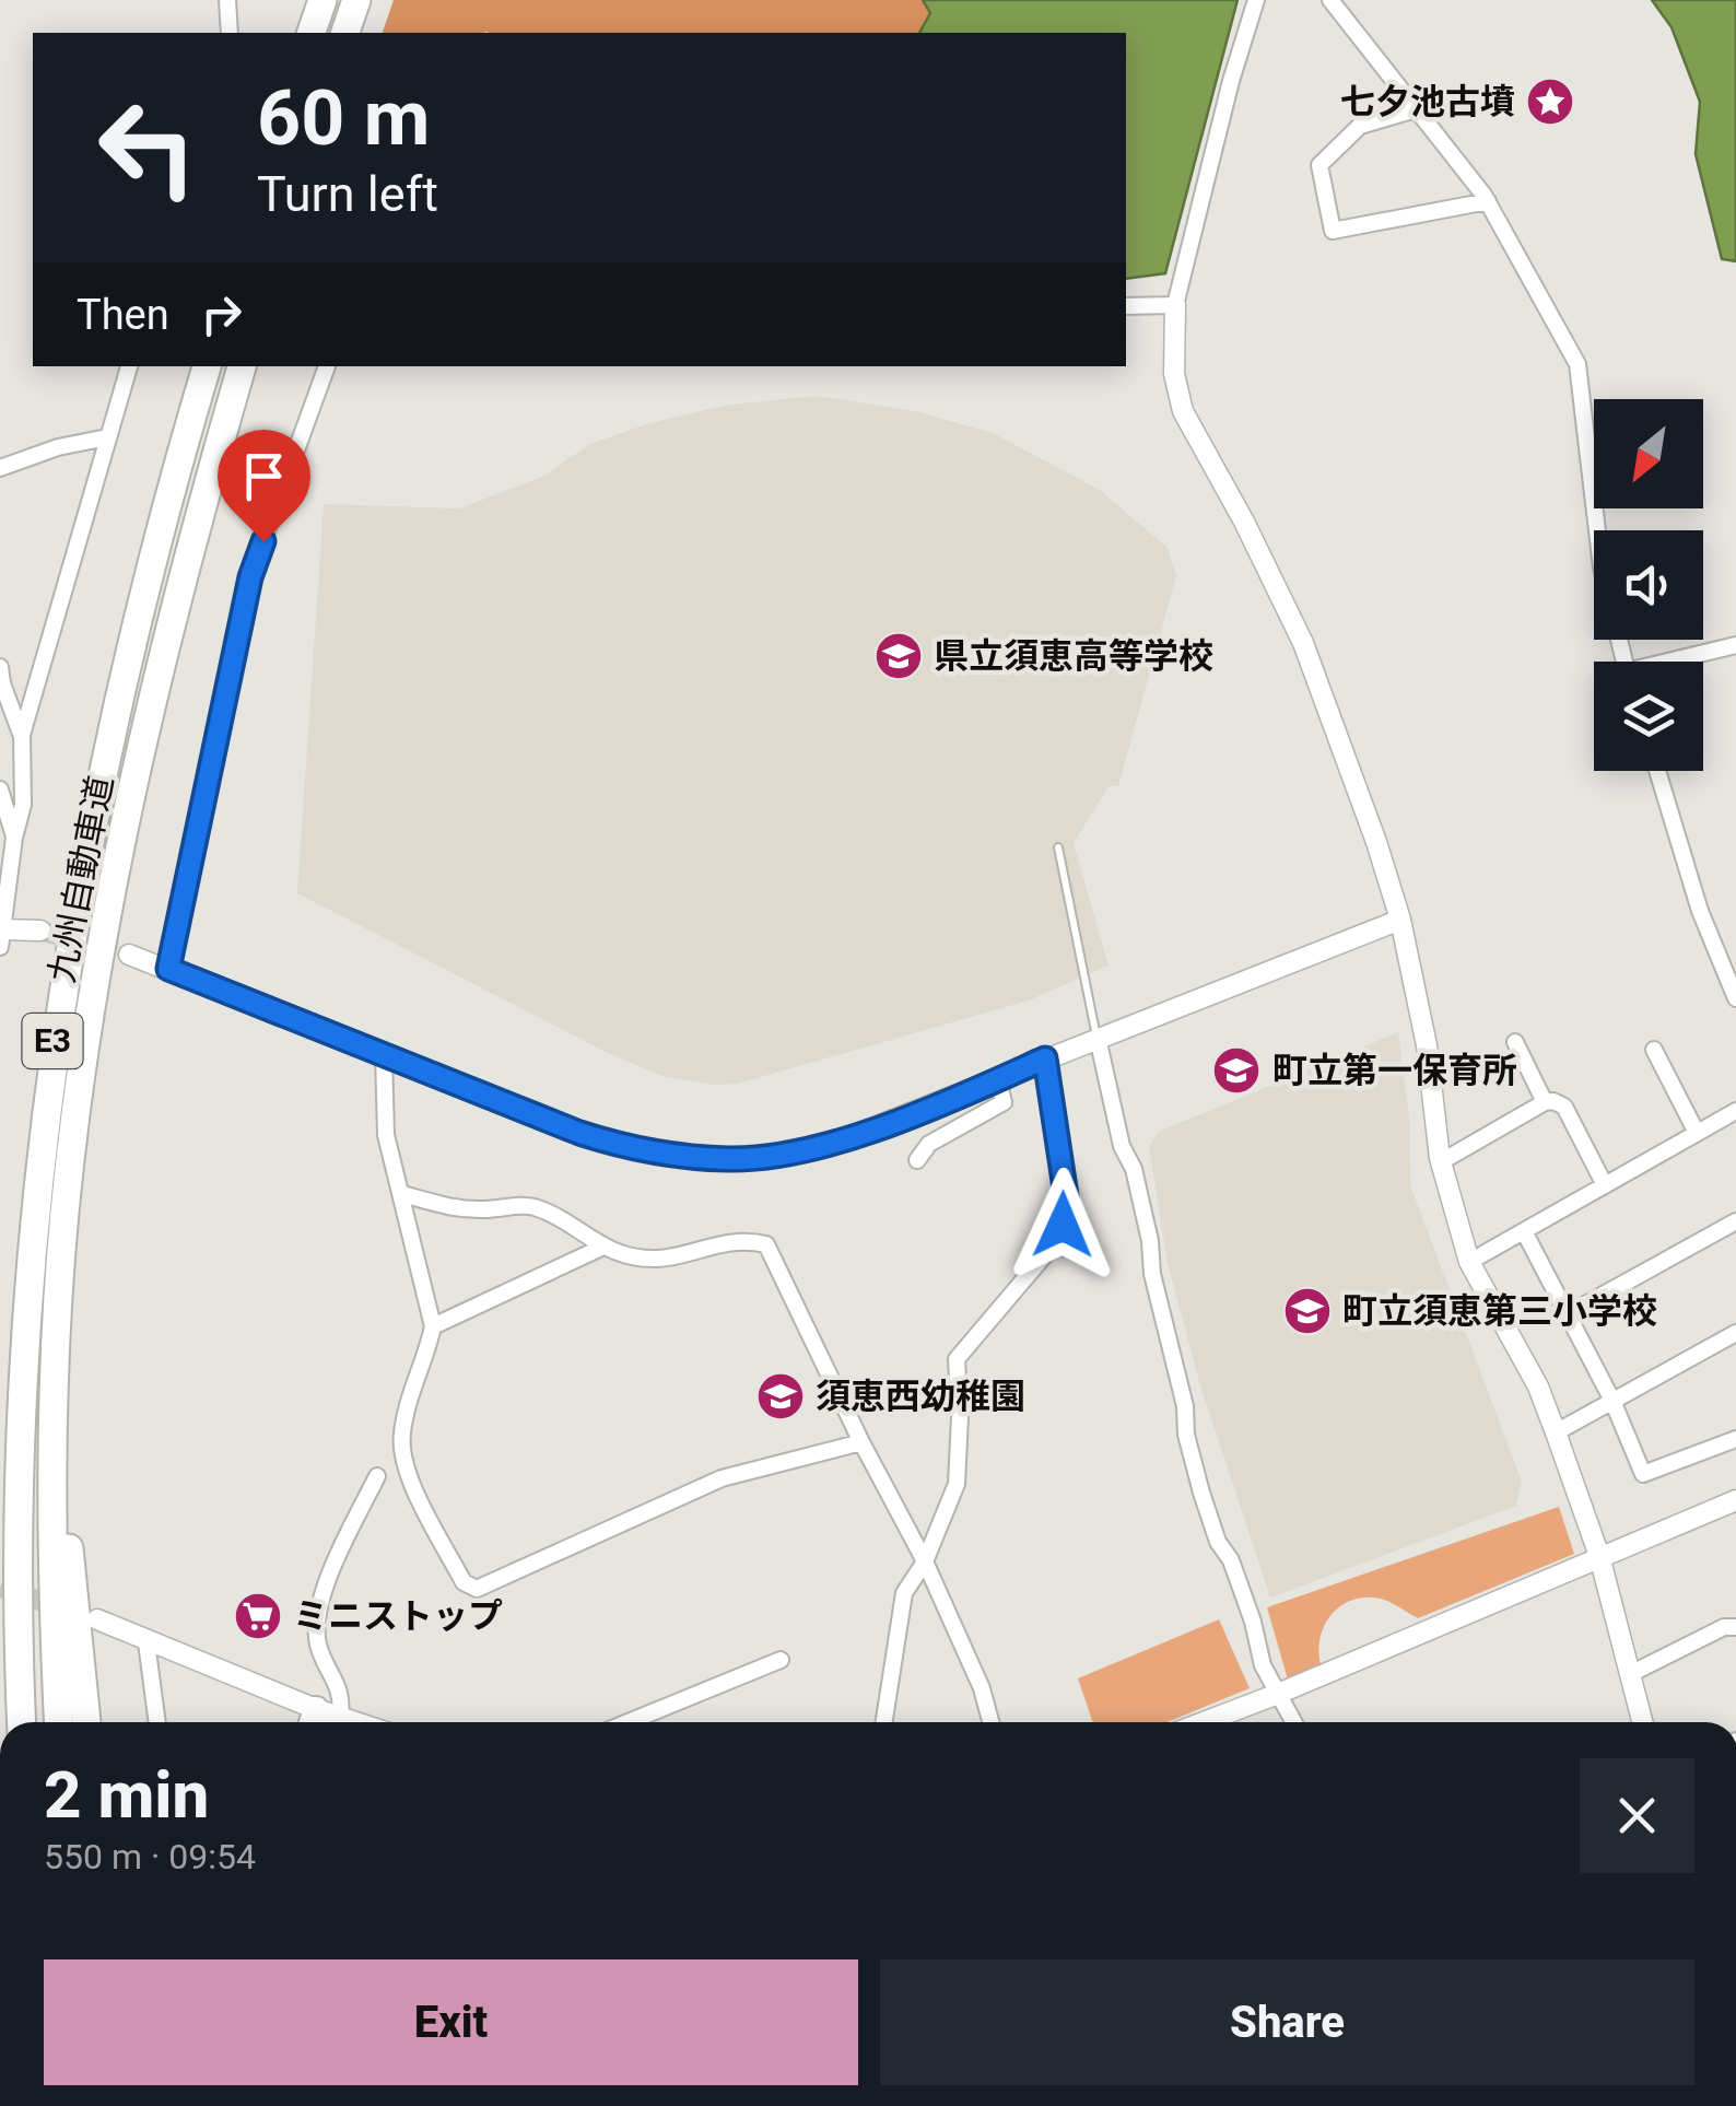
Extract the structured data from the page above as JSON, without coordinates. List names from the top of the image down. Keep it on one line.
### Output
{"streets":{"highway":["九州自動車道","E3"]},"places":{"place":["七夕池古墳"],"school or university":["県立須恵高等学校","町立第一保育所","町立須恵第三小学校","須恵西幼稚園"],"supermarket":["ミニストップ"]},"north":"bottom left","page":{"turn":["60 m","Turn left"],"then":"Then","heading":["2 min","550 m · 09:54"],"buttons":["Exit","Share"]}}
